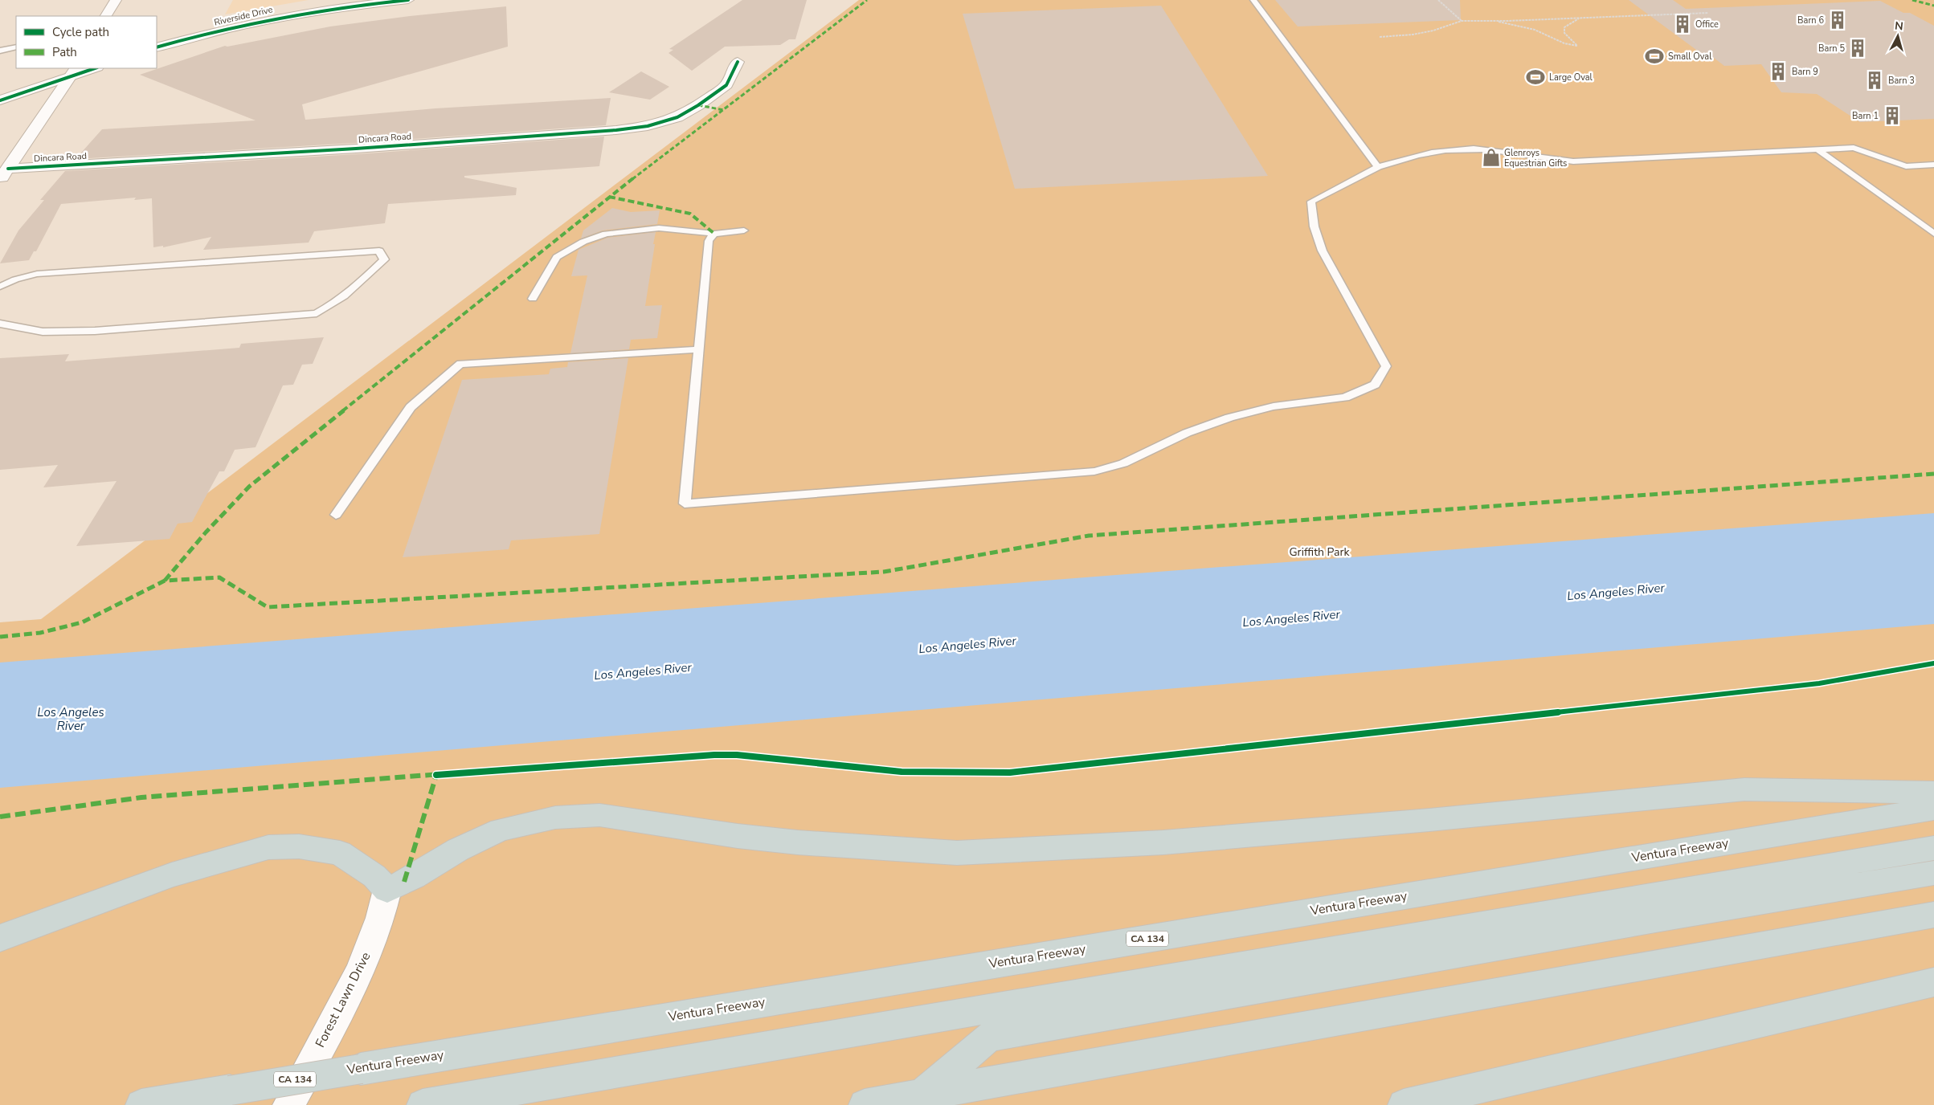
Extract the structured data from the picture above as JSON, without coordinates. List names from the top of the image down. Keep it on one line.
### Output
{"streets":{"highway":["Ventura Freeway","CA 134"],"street":["Riverside Drive","Dincara Road","Forest Lawn Drive"]},"water":["Los Angeles River"],"parks":["Griffith Park"],"places":{"building":["Barn 6","Office","Barn 5","Barn 9","Barn 3","Barn 1"],"sports":["Small Oval","Large Oval"],"shop":["Glenroys Equestrian Gifts"]},"legend":["Cycle path","Path"],"north":"top"}
